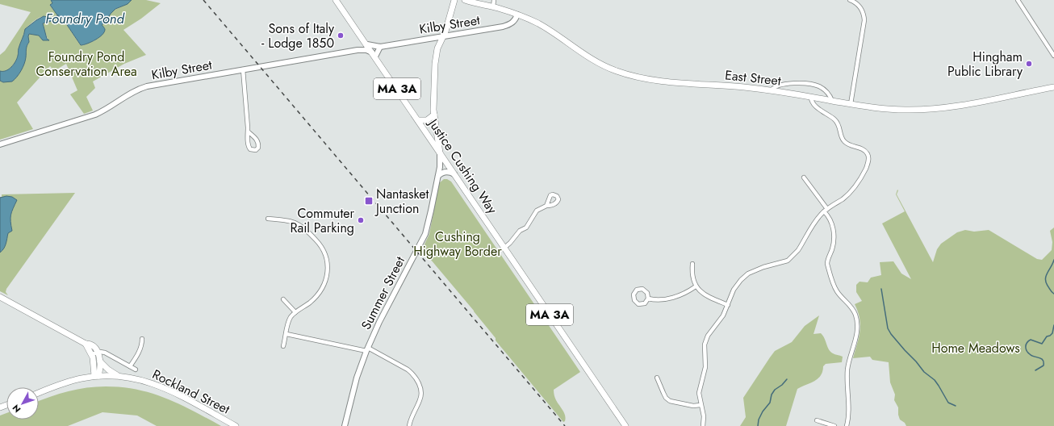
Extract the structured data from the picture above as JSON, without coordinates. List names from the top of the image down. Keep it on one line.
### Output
{"streets":{"main road":["East Street","MA 3A","Justice Cushing Way","Summer Street","Rockland Street"],"street":["Kilby Street"]},"crossings":[["Kilby Street","East Street"],["Kilby Street","Justice Cushing Way"],["Kilby Street","Summer Street"],["Justice Cushing Way","Summer Street"]],"water":["Foundry Pond"],"parks":["Foundry Pond Conservation Area","Cushing Highway Border","Home Meadows"],"places":{"other":["Sons of Italy - Lodge 1850","Hingham Public Library","Commuter Rail Parking"],"transit":["Nantasket Junction"]},"north":"bottom left"}
